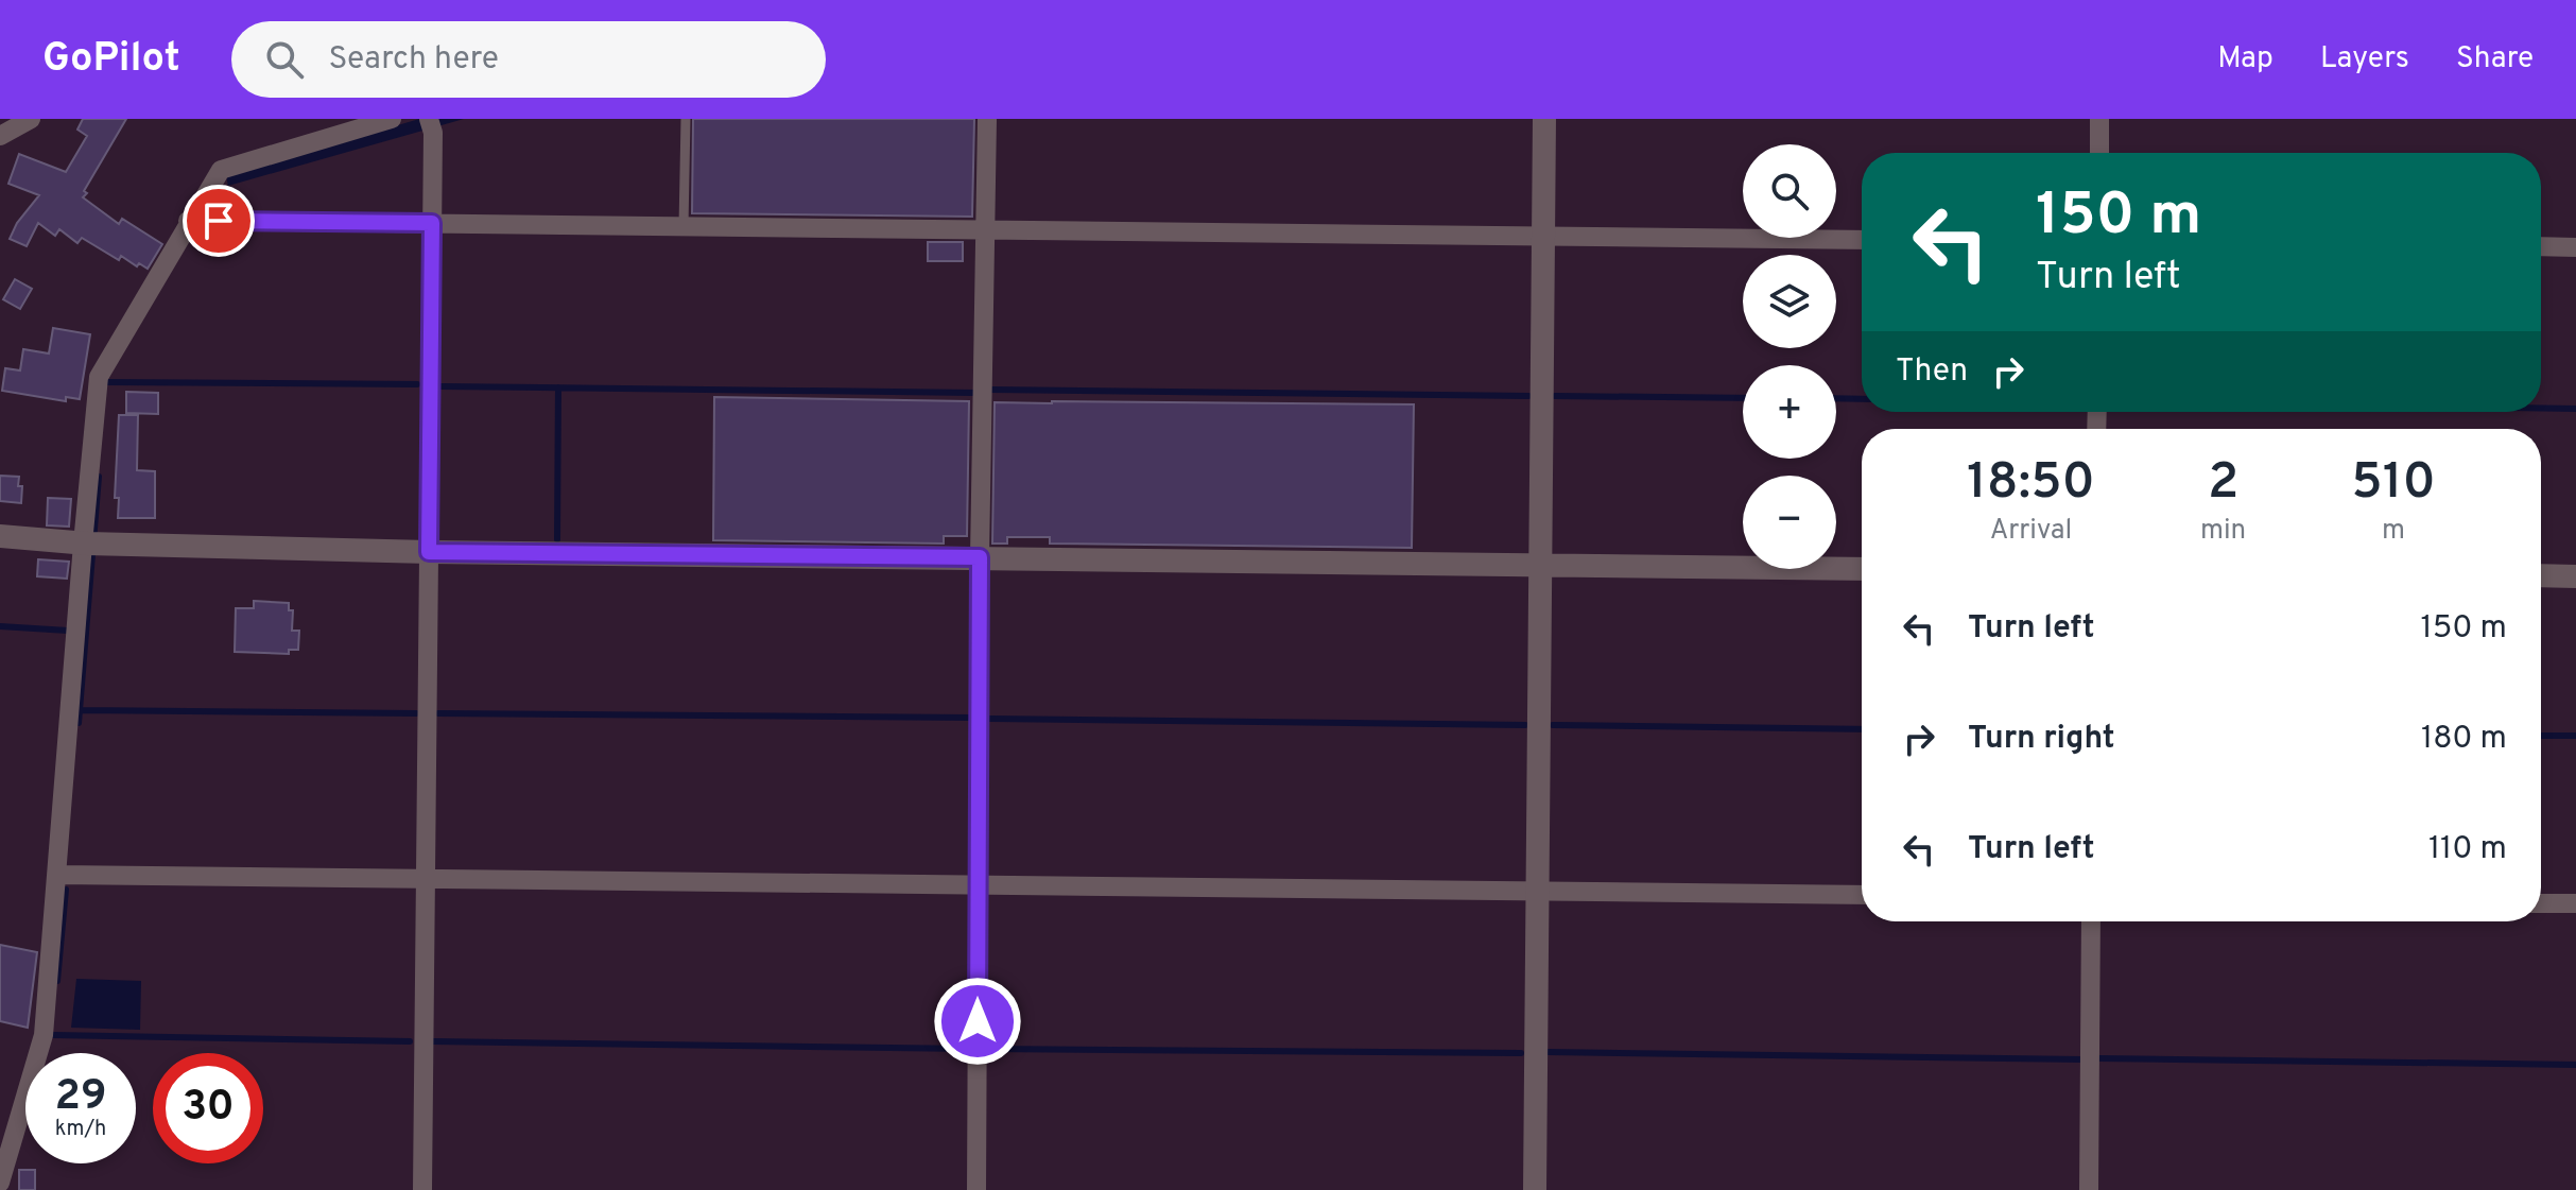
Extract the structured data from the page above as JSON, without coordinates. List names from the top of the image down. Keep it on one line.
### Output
{"page":{"header":"GoPilot","search":"Search here","nav":["Map","Layers","Share"],"map_buttons":["+","−"],"turn":["150 m","Turn left"],"then":"Then","eta":["18:50","Arrival","2","min","510","m"],"list":[{"name":"Turn left","value":"150 m"},{"name":"Turn right","value":"180 m"},{"name":"Turn left","value":"110 m"}],"speed":"29 km/h","limit":"30"}}
